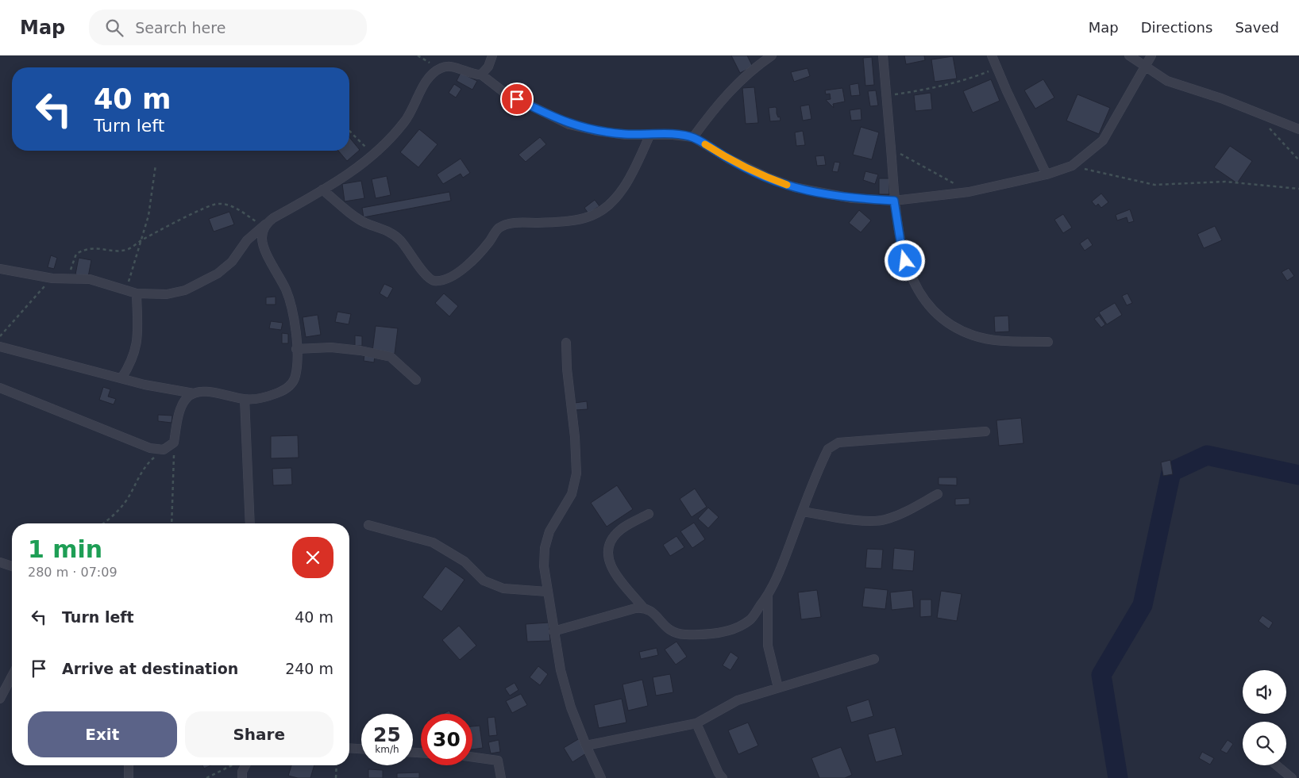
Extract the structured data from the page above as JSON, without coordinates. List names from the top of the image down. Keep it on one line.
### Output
{"page":{"header":"Map","search":"Search here","nav":["Map","Directions","Saved"],"turn":["40 m","Turn left"],"heading":["1 min","280 m · 07:09"],"list":[{"name":"Turn left","value":"40 m"},{"name":"Arrive at destination","value":"240 m"}],"buttons":["Exit","Share"],"speed":"25 km/h","limit":"30"}}
